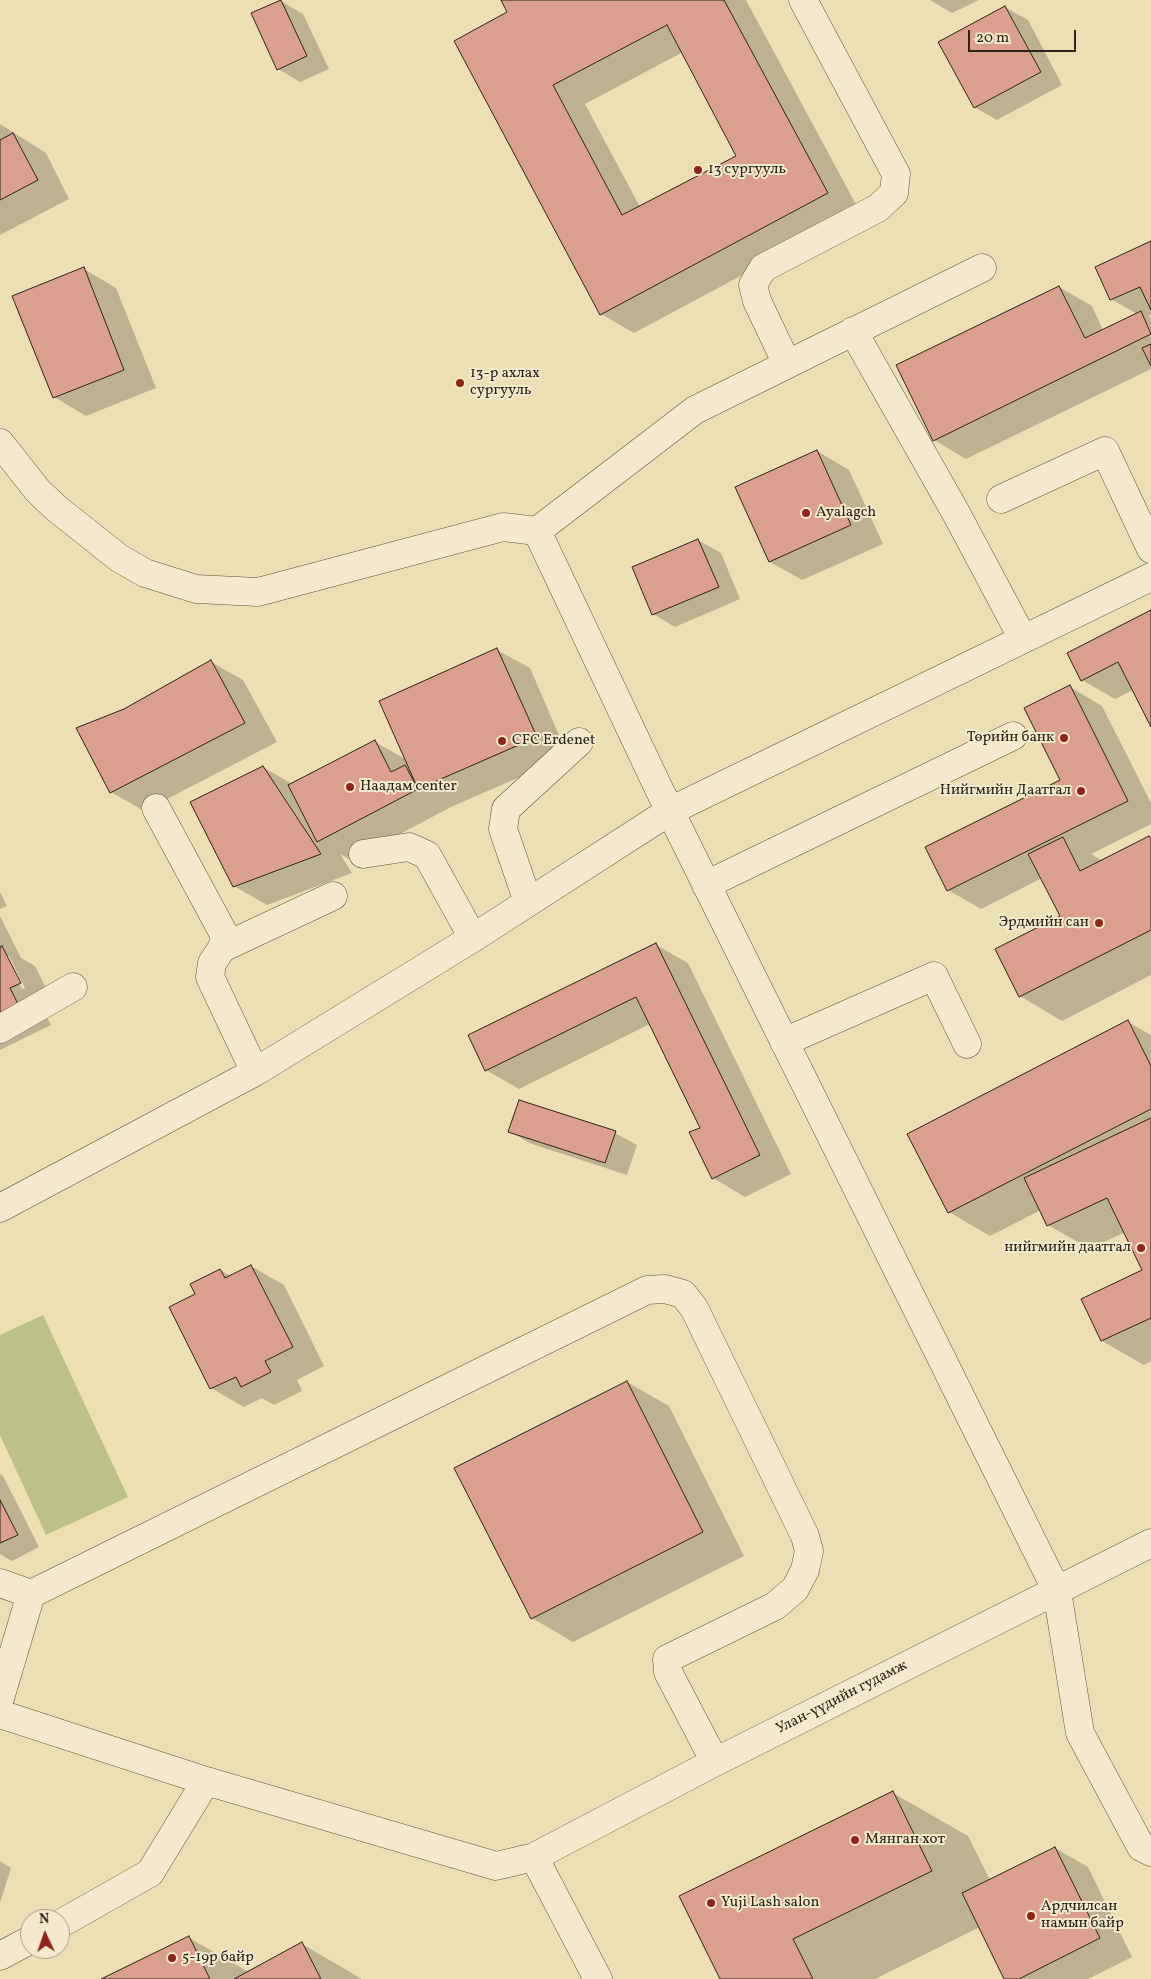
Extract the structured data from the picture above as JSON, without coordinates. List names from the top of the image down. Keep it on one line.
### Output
{"streets":{"street":["Улан-үүдийн гудамж"]},"places":["13 сургууль","13-р ахлах сургууль","Ayalagch","Төрийн банк","CFC Erdenet","Наадам center","Нийгмийн Даатгал","Эрдмийн сан","нийгмийн даатгал","Мянган хот","Yuji Lash salon","Ардчилсан намын байр","5-19р байр"],"scale_bar":"20 m","north":"top"}
